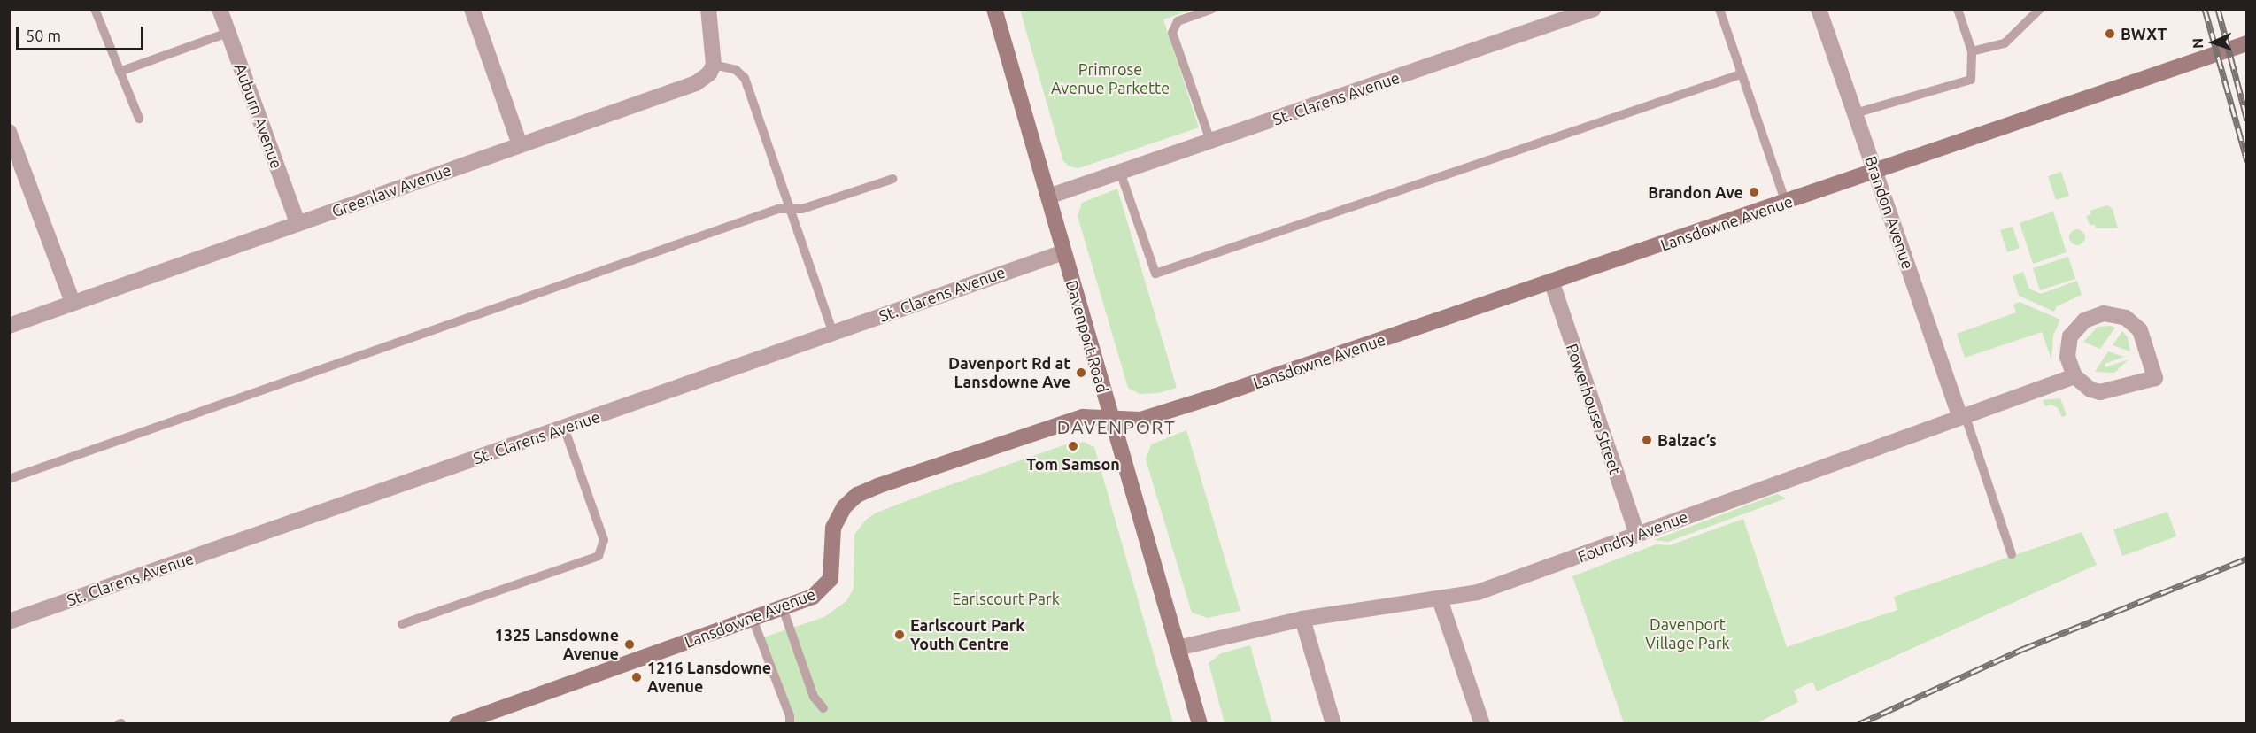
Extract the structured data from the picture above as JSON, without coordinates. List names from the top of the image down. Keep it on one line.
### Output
{"streets":{"street":["St. Clarens Avenue","Auburn Avenue","Greenlaw Avenue","Brandon Avenue","Lansdowne Avenue","Davenport Road","Powerhouse Street","Foundry Avenue"]},"crossings":[["St. Clarens Avenue","Davenport Road"],["Auburn Avenue","Greenlaw Avenue"],["Brandon Avenue","Lansdowne Avenue"],["Brandon Avenue","Foundry Avenue"],["Lansdowne Avenue","Davenport Road"],["Lansdowne Avenue","Powerhouse Street"],["Davenport Road","Foundry Avenue"],["Powerhouse Street","Foundry Avenue"]],"districts":["DAVENPORT"],"parks":["Primrose Avenue Parkette","Earlscourt Park","Davenport Village Park"],"places":["BWXT","Brandon Ave","Davenport Rd at Lansdowne Ave","Balzac’s","Tom Samson","Earlscourt Park Youth Centre","1325 Lansdowne Avenue","1216 Lansdowne Avenue"],"scale_bar":"50 m","north":"left"}
